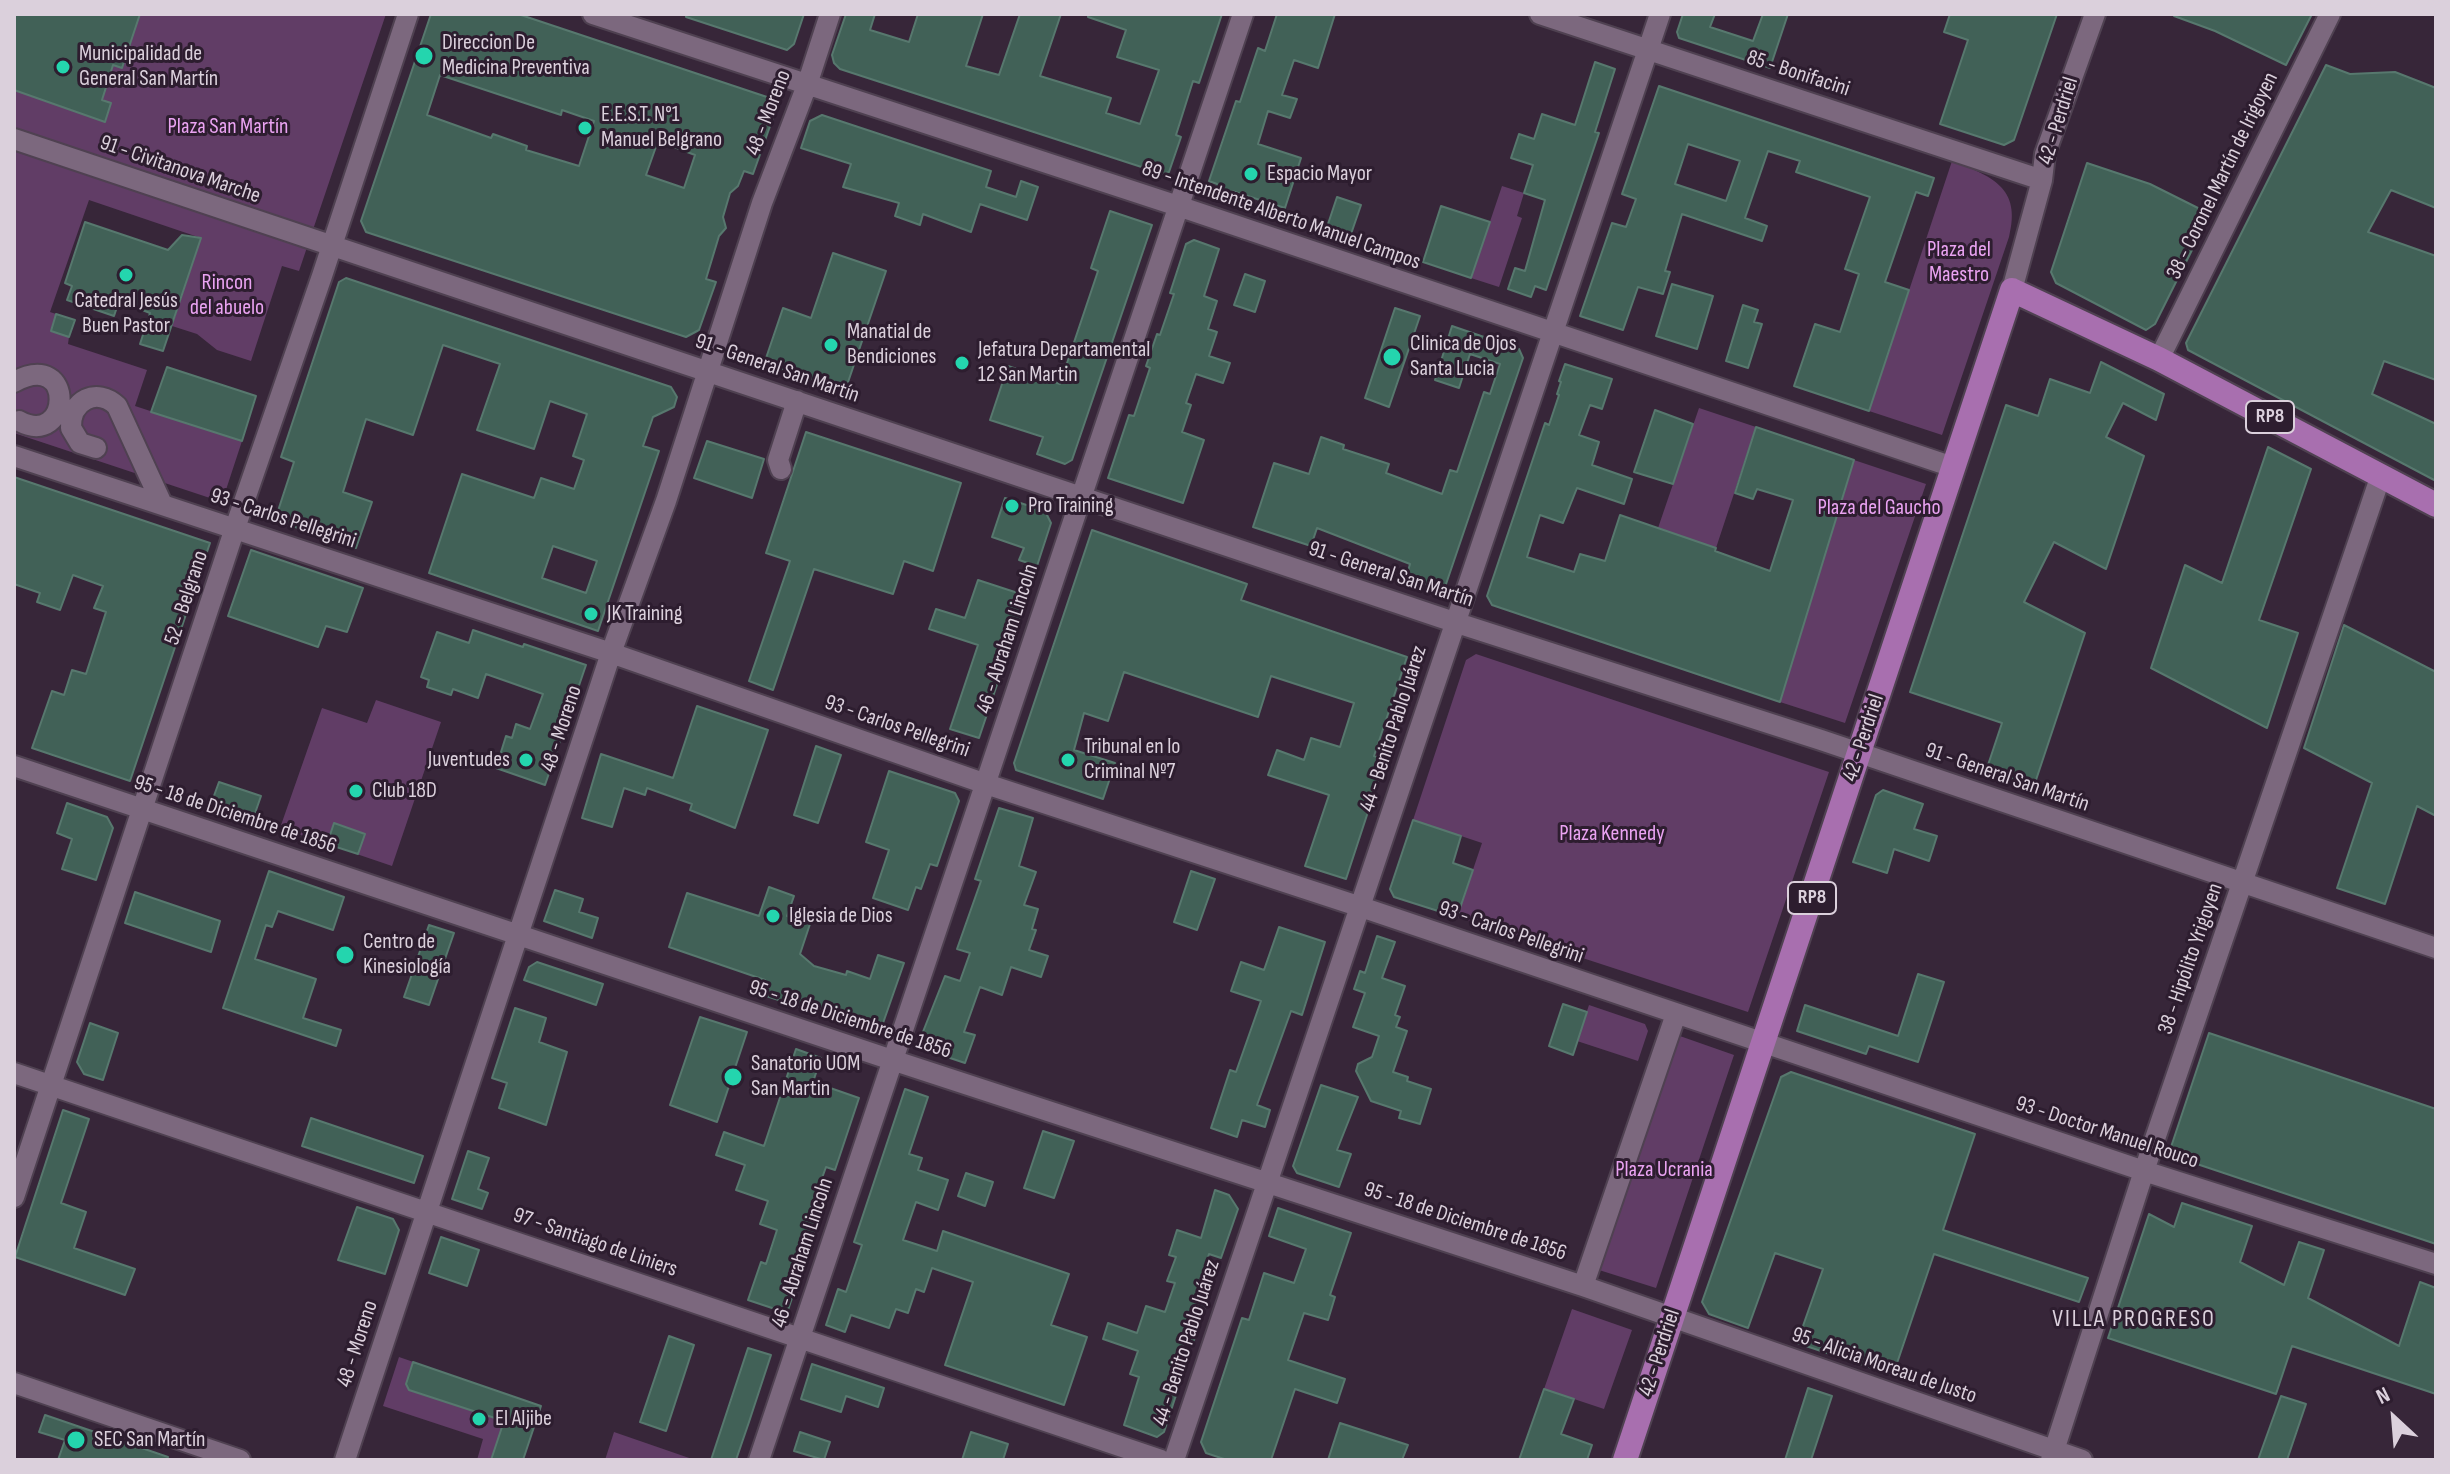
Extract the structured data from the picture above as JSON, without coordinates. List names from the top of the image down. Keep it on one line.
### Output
{"streets":{"main road":["42 - Perdriel","RP8"],"street":["85 - Bonifacini","48 - Moreno","91 - Civitanova Marche","38 - Coronel Martín de Irigoyen","89 - Intendente Alberto Manuel Campos","91 - General San Martín","93 - Carlos Pellegrini","52 - Belgrano","46 - Abraham Lincoln","44 - Benito Pablo Juárez","95 - 18 de Diciembre de 1856","38 - Hipólito Yrigoyen","93 - Doctor Manuel Rouco","97 - Santiago de Liniers","95 - Alicia Moreau de Justo"]},"crossings":[["85 - Bonifacini","42 - Perdriel"],["85 - Bonifacini","44 - Benito Pablo Juárez"],["48 - Moreno","89 - Intendente Alberto Manuel Campos"],["48 - Moreno","91 - General San Martín"],["48 - Moreno","93 - Carlos Pellegrini"],["48 - Moreno","95 - 18 de Diciembre de 1856"],["48 - Moreno","97 - Santiago de Liniers"],["42 - Perdriel","89 - Intendente Alberto Manuel Campos"],["42 - Perdriel","91 - General San Martín"],["42 - Perdriel","RP8"],["42 - Perdriel","93 - Carlos Pellegrini"],["42 - Perdriel","95 - 18 de Diciembre de 1856"],["42 - Perdriel","93 - Doctor Manuel Rouco"],["42 - Perdriel","95 - Alicia Moreau de Justo"],["91 - Civitanova Marche","91 - General San Martín"],["91 - Civitanova Marche","52 - Belgrano"],["38 - Coronel Martín de Irigoyen","RP8"],["89 - Intendente Alberto Manuel Campos","46 - Abraham Lincoln"],["89 - Intendente Alberto Manuel Campos","44 - Benito Pablo Juárez"],["91 - General San Martín","52 - Belgrano"],["91 - General San Martín","46 - Abraham Lincoln"],["91 - General San Martín","44 - Benito Pablo Juárez"],["91 - General San Martín","38 - Hipólito Yrigoyen"],["RP8","38 - Hipólito Yrigoyen"],["93 - Carlos Pellegrini","52 - Belgrano"],["93 - Carlos Pellegrini","46 - Abraham Lincoln"],["93 - Carlos Pellegrini","44 - Benito Pablo Juárez"],["93 - Carlos Pellegrini","93 - Doctor Manuel Rouco"],["52 - Belgrano","95 - 18 de Diciembre de 1856"],["52 - Belgrano","97 - Santiago de Liniers"],["46 - Abraham Lincoln","95 - 18 de Diciembre de 1856"],["46 - Abraham Lincoln","97 - Santiago de Liniers"],["44 - Benito Pablo Juárez","95 - 18 de Diciembre de 1856"],["95 - 18 de Diciembre de 1856","95 - Alicia Moreau de Justo"],["38 - Hipólito Yrigoyen","93 - Doctor Manuel Rouco"],["38 - Hipólito Yrigoyen","95 - Alicia Moreau de Justo"]],"districts":["VILLA PROGRESO"],"parks":["Plaza San Martín","Plaza del Maestro","Rincon del abuelo","Plaza del Gaucho","Plaza Kennedy","Plaza Ucrania"],"places":["Direccion De Medicina Preventiva","Municipalidad de General San Martín","E.E.S.T. N°1 Manuel Belgrano","Espacio Mayor","Catedral Jesús Buen Pastor","Manatial de Bendiciones","Clinica de Ojos Santa Lucia","Jefatura Departamental 12 San Martin","Pro Training","JK Training","Juventudes","Tribunal en lo Criminal Nº7","Club 18D","Iglesia de Dios","Centro de Kinesiología","Sanatorio UOM San Martin","El Aljibe","SEC San Martín"],"north":"top left"}
